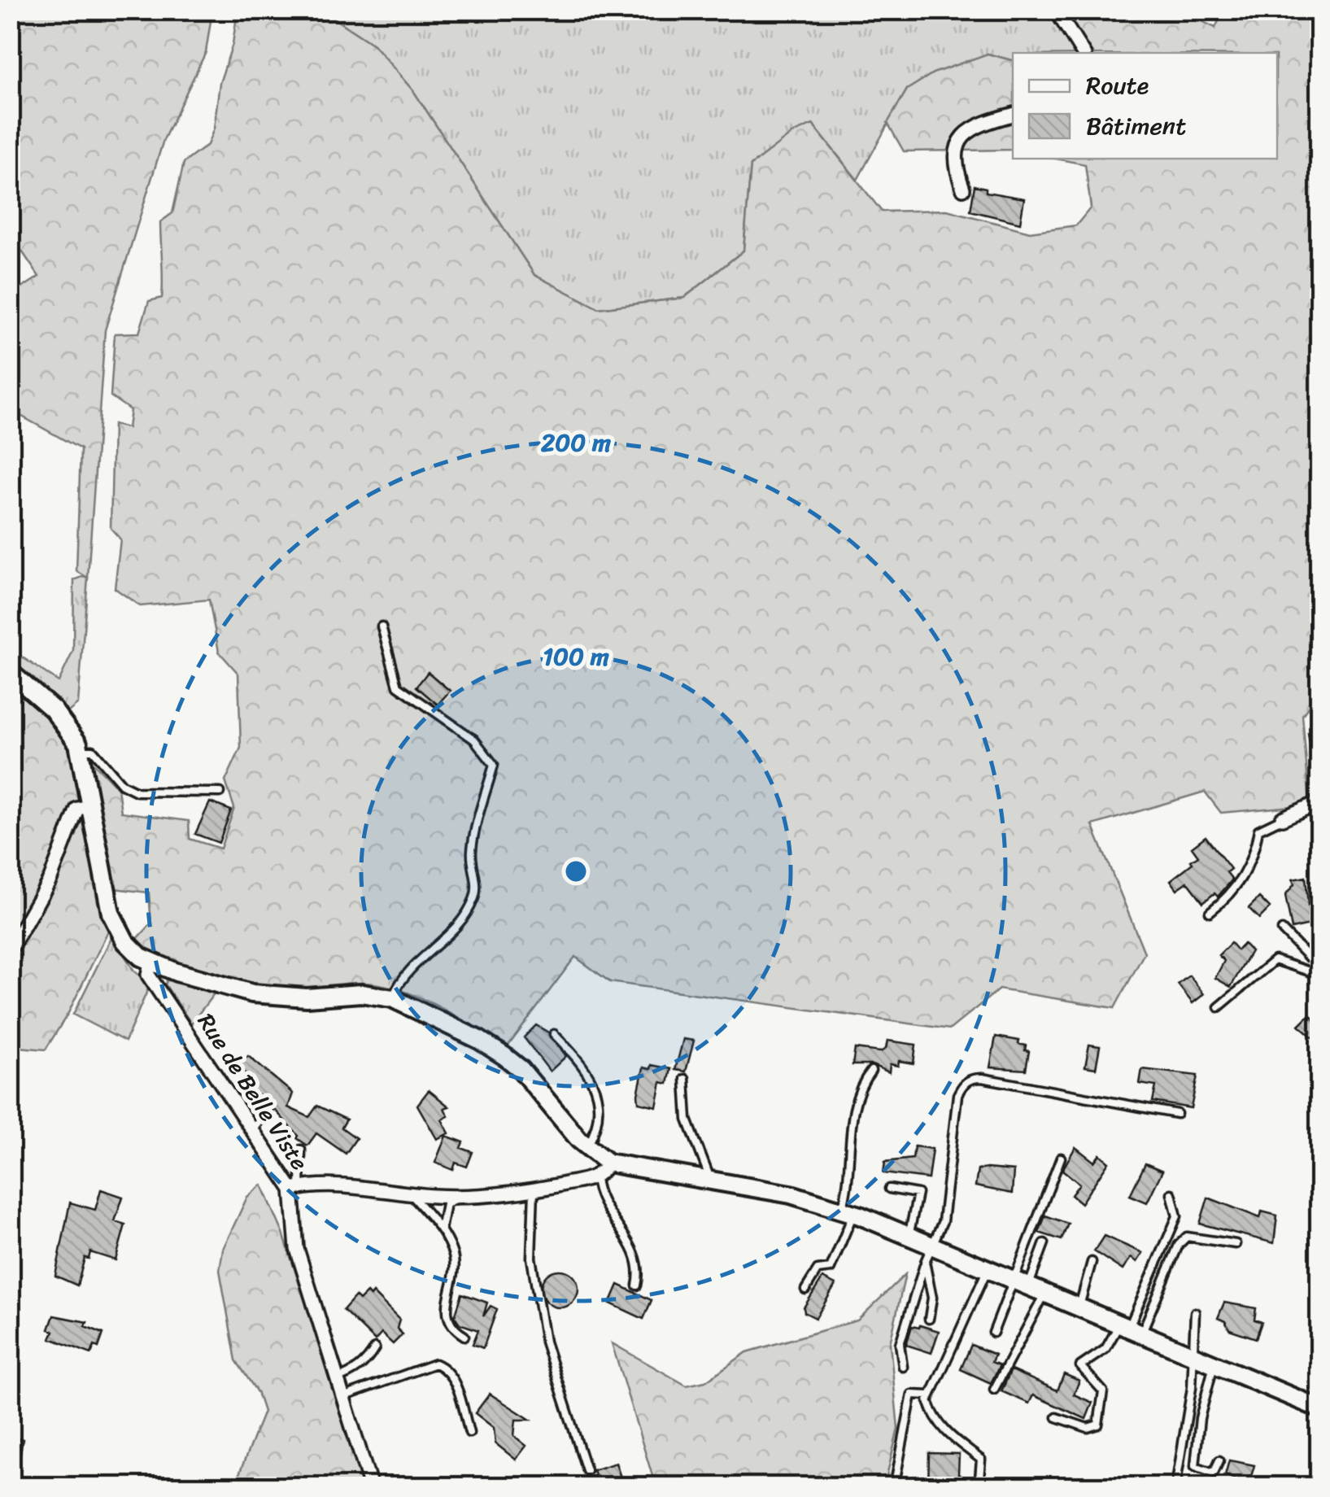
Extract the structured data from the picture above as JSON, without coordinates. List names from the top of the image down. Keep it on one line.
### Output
{"streets":{"street":["Rue de Belle Viste"]},"legend":["Route","Bâtiment"],"rings":["200 m","100 m"]}
